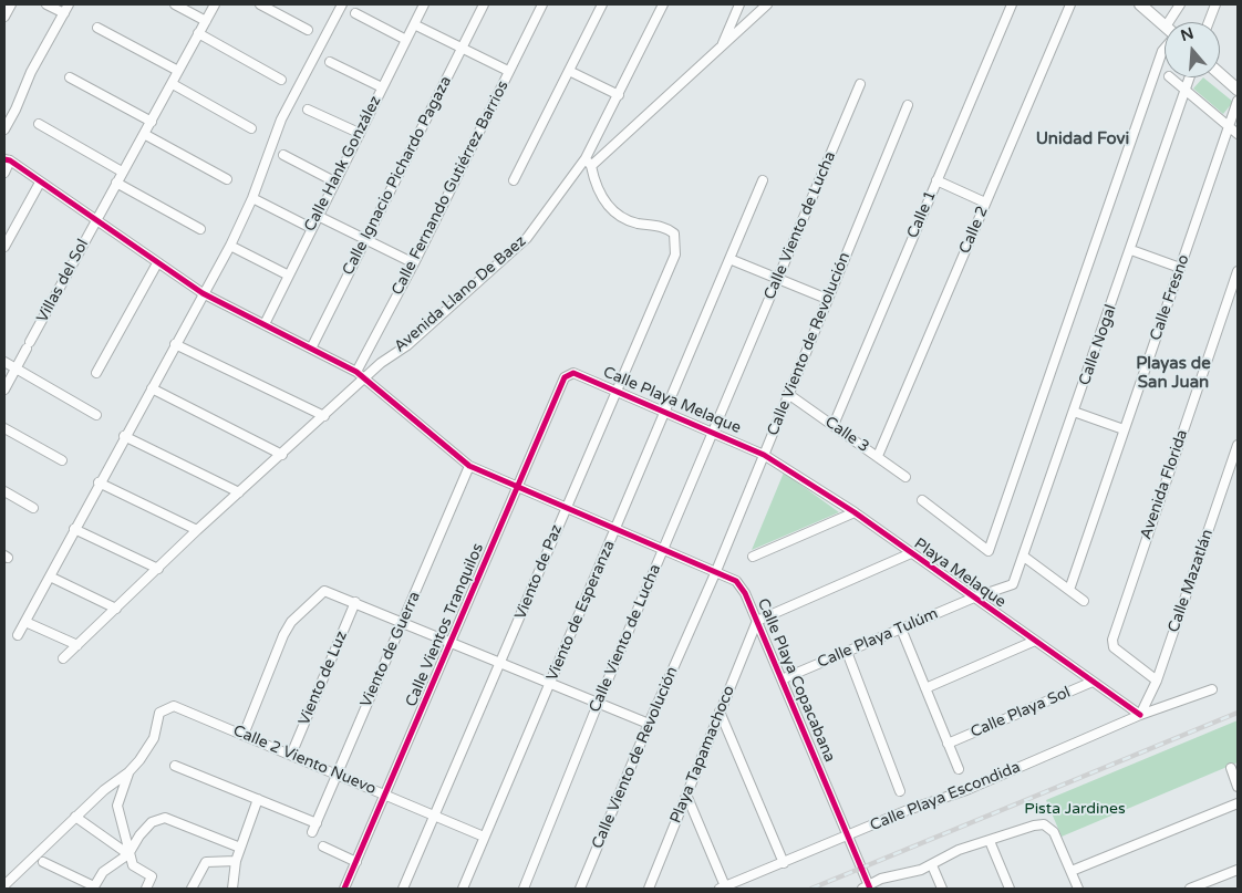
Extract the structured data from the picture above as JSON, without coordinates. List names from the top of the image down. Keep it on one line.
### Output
{"streets":{"street":["Calle Hank González","Calle Ignacio Pichardo Pagaza","Calle Fernando Gutiérrez Barrios","Calle 1","Calle Viento de Lucha","Calle 2","Villas del Sol","Avenida Llano De Baez","Calle Fresno","Calle Viento de Revolución","Calle Nogal","Calle Playa Melaque","Calle 3","Avenida Florida","Viento de Paz","Playa Melaque","Calle Mazatlán","Viento de Esperanza","Calle Vientos Tranquilos","Calle Playa Tulúm","Viento de Guerra","Viento de Luz","Calle Playa Copacabana","Calle Playa Sol","Playa Tapamachoco","Calle 2 Viento Nuevo","Calle Playa Escondida"]},"crossings":[["Calle 1","Calle 3"],["Calle Viento de Lucha","Calle Playa Melaque"],["Calle Viento de Lucha","Calle Playa Copacabana"],["Calle 2","Calle 3"],["Avenida Llano De Baez","Calle Playa Copacabana"],["Calle Viento de Revolución","Calle Playa Melaque"],["Calle Viento de Revolución","Calle 3"],["Calle Viento de Revolución","Playa Melaque"],["Calle Viento de Revolución","Calle Playa Copacabana"],["Calle Nogal","Playa Melaque"],["Calle Nogal","Calle Playa Tulúm"],["Calle Playa Melaque","Viento de Paz"],["Calle Playa Melaque","Playa Melaque"],["Calle Playa Melaque","Viento de Esperanza"],["Calle Playa Melaque","Calle Vientos Tranquilos"],["Avenida Florida","Calle Mazatlán"],["Viento de Paz","Calle Playa Copacabana"],["Viento de Paz","Calle 2 Viento Nuevo"],["Playa Melaque","Calle Mazatlán"],["Playa Melaque","Calle Playa Tulúm"],["Playa Melaque","Calle Playa Sol"],["Playa Melaque","Calle Playa Escondida"],["Calle Mazatlán","Calle Playa Escondida"],["Viento de Esperanza","Calle Playa Copacabana"],["Viento de Esperanza","Calle 2 Viento Nuevo"],["Calle Vientos Tranquilos","Calle Playa Copacabana"],["Calle Vientos Tranquilos","Calle 2 Viento Nuevo"],["Calle Playa Tulúm","Calle Playa Copacabana"],["Viento de Guerra","Calle Playa Copacabana"],["Viento de Guerra","Calle 2 Viento Nuevo"],["Viento de Luz","Calle 2 Viento Nuevo"],["Calle Playa Copacabana","Playa Tapamachoco"],["Calle Playa Copacabana","Calle Playa Escondida"]],"districts":["Unidad Fovi","Playas de San Juan"],"parks":["Pista Jardines"],"north":"top"}
